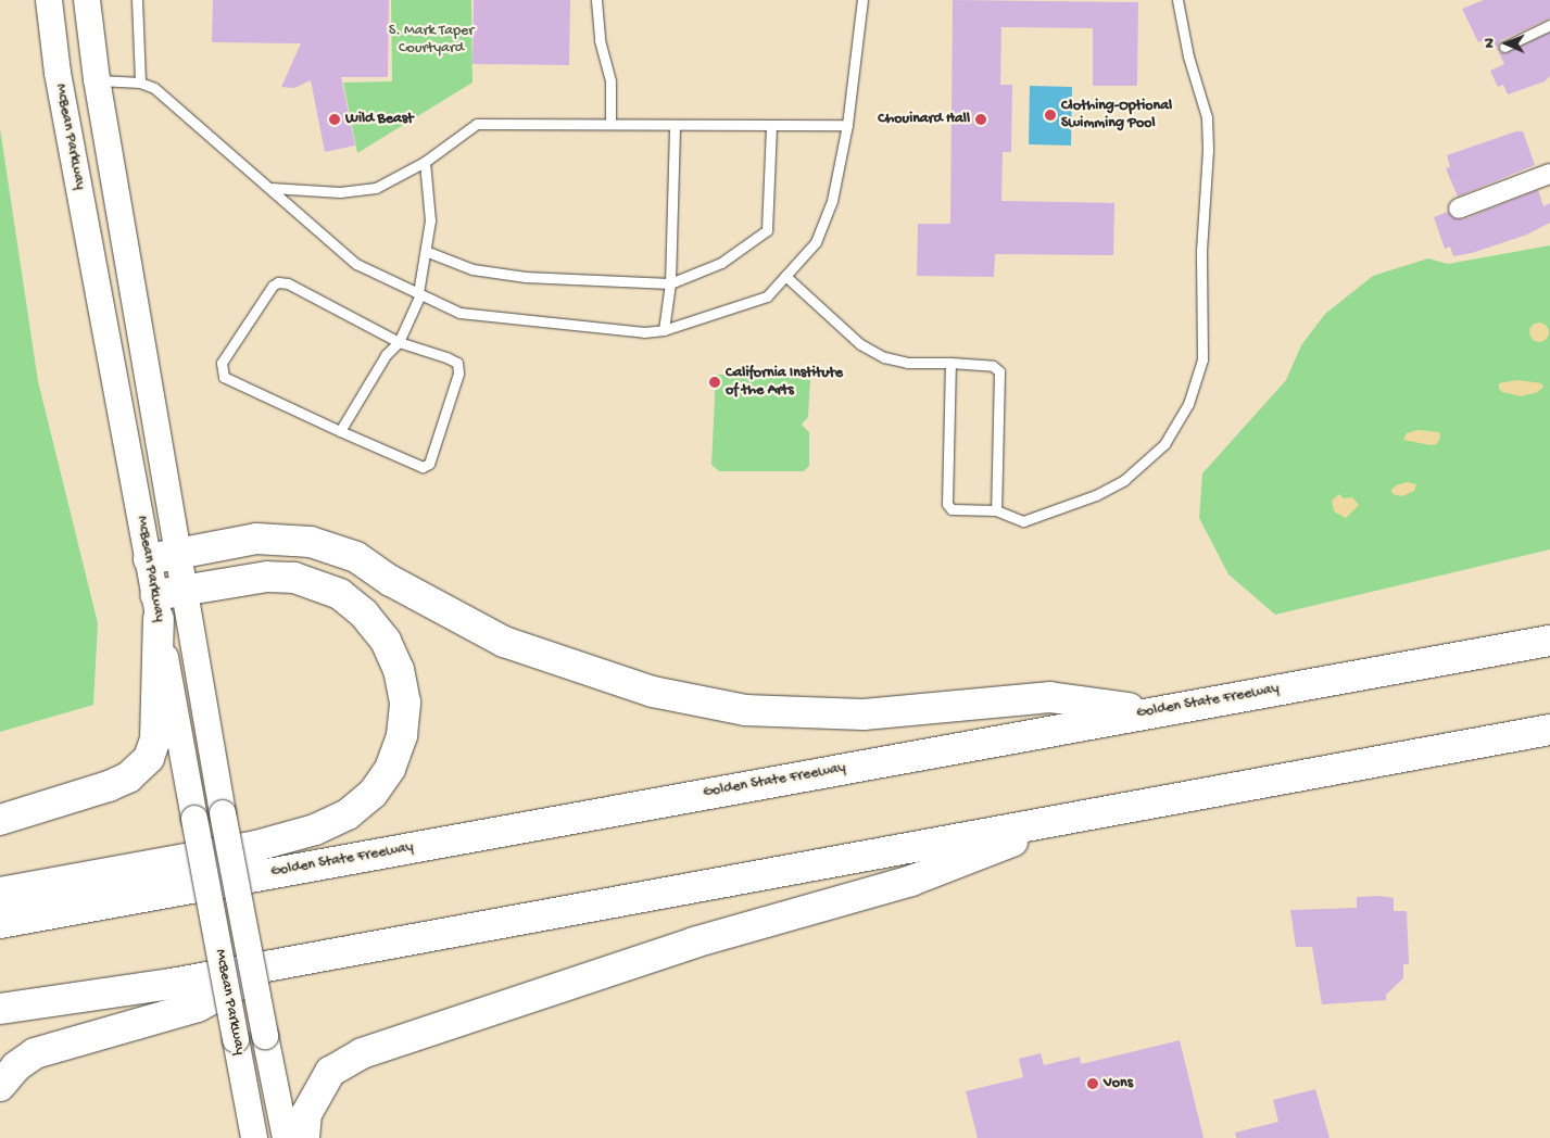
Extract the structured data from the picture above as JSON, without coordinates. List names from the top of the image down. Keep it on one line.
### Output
{"streets":{"highway":["Golden State Freeway"],"main road":["McBean Parkway"]},"parks":["S. Mark Taper Courtyard"],"places":["Clothing-Optional Swimming Pool","Wild Beast","Chouinard Hall","California Institute of the Arts","Vons"],"north":"left"}
